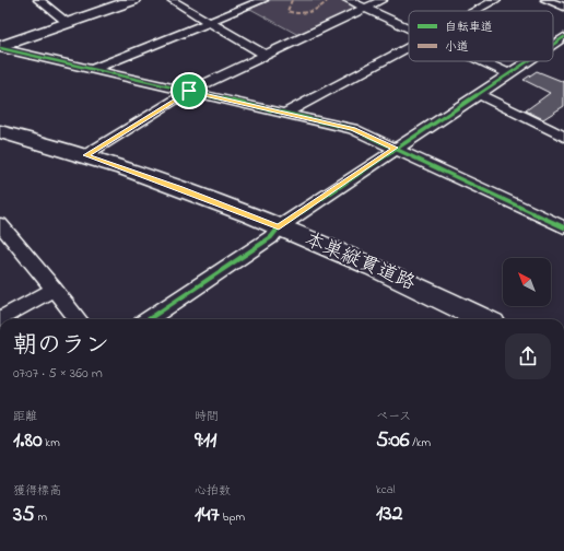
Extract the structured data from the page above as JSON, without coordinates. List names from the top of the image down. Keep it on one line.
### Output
{"streets":{"main road":["本巣縦貫道路"]},"legend":["自転車道","小道"],"north":"top left","page":{"heading":["朝のラン","07:07 · 5 × 360 m"],"stats":[["距離","1.80 km"],["時間","9:11"],["ペース","5:06 /km"],["獲得標高","35 m"],["心拍数","147 bpm"],["kcal","132"]]}}
